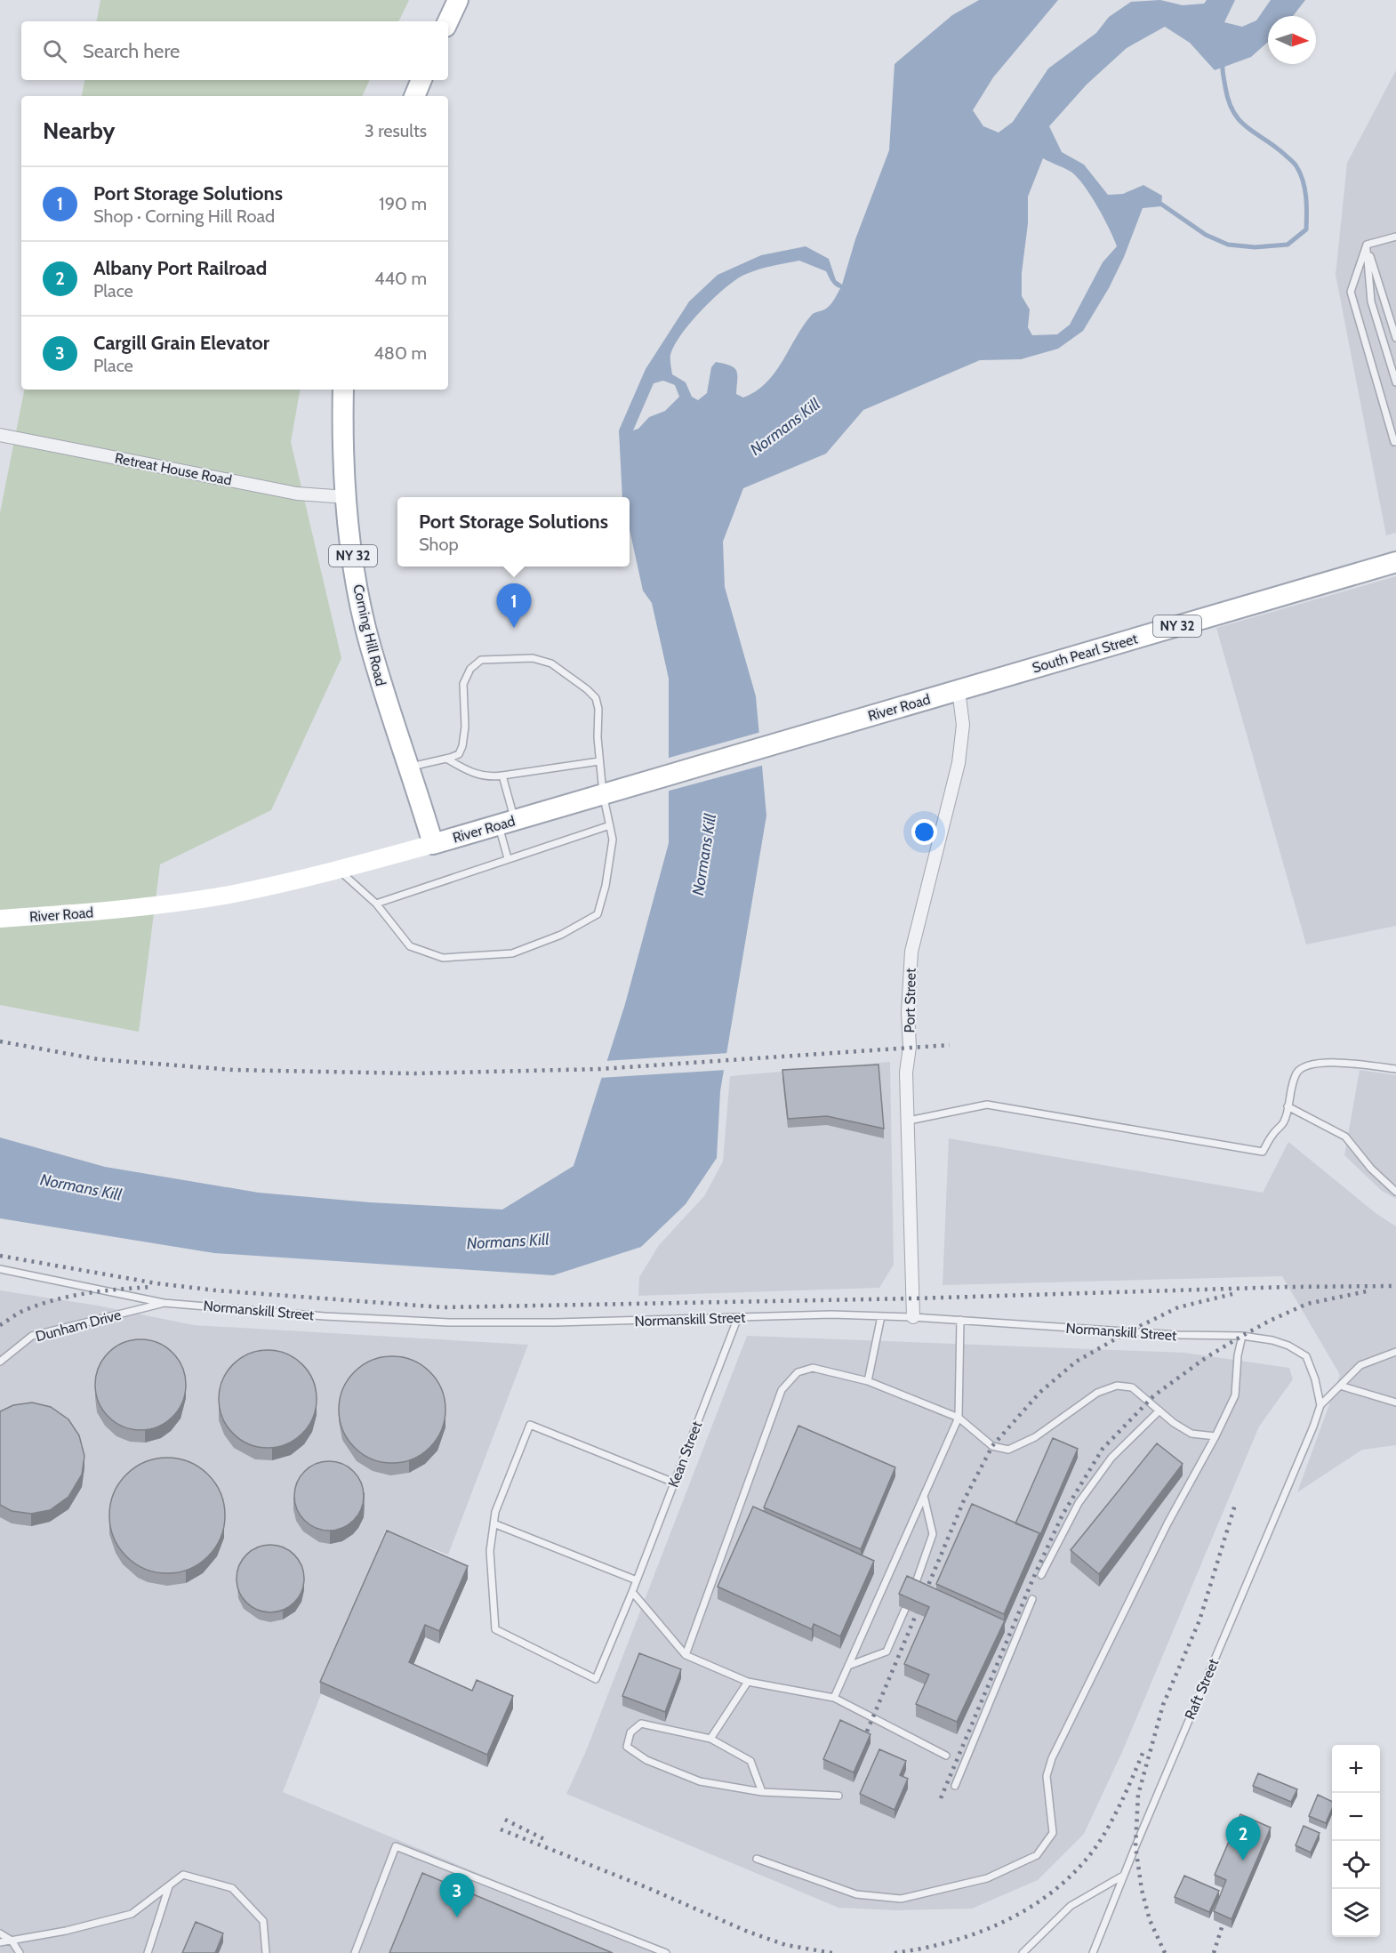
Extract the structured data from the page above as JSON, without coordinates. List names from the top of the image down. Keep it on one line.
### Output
{"streets":{"main road":["NY 32","Corning Hill Road","South Pearl Street","River Road"],"street":["Retreat House Road","Port Street"],"lane":["Normanskill Street","Dunham Drive","Kean Street","Raft Street"]},"crossings":[["Retreat House Road","Corning Hill Road"],["Corning Hill Road","River Road"],["South Pearl Street","River Road"],["South Pearl Street","Port Street"],["River Road","Port Street"],["Port Street","Normanskill Street"],["Normanskill Street","Dunham Drive"],["Normanskill Street","Kean Street"],["Normanskill Street","Raft Street"]],"water":["Normans Kill"],"north":"right","page":{"search":"Search here","heading":["Nearby","3 results"],"list":[{"mark":"1","name":"Port Storage Solutions","note":"Shop · Corning Hill Road","value":"190 m"},{"mark":"2","name":"Albany Port Railroad","note":"Place","value":"440 m"},{"mark":"3","name":"Cargill Grain Elevator","note":"Place","value":"480 m"}],"popup":["Port Storage Solutions","Shop"],"pins":["1","2","3"],"map_buttons":["+","−"]}}
